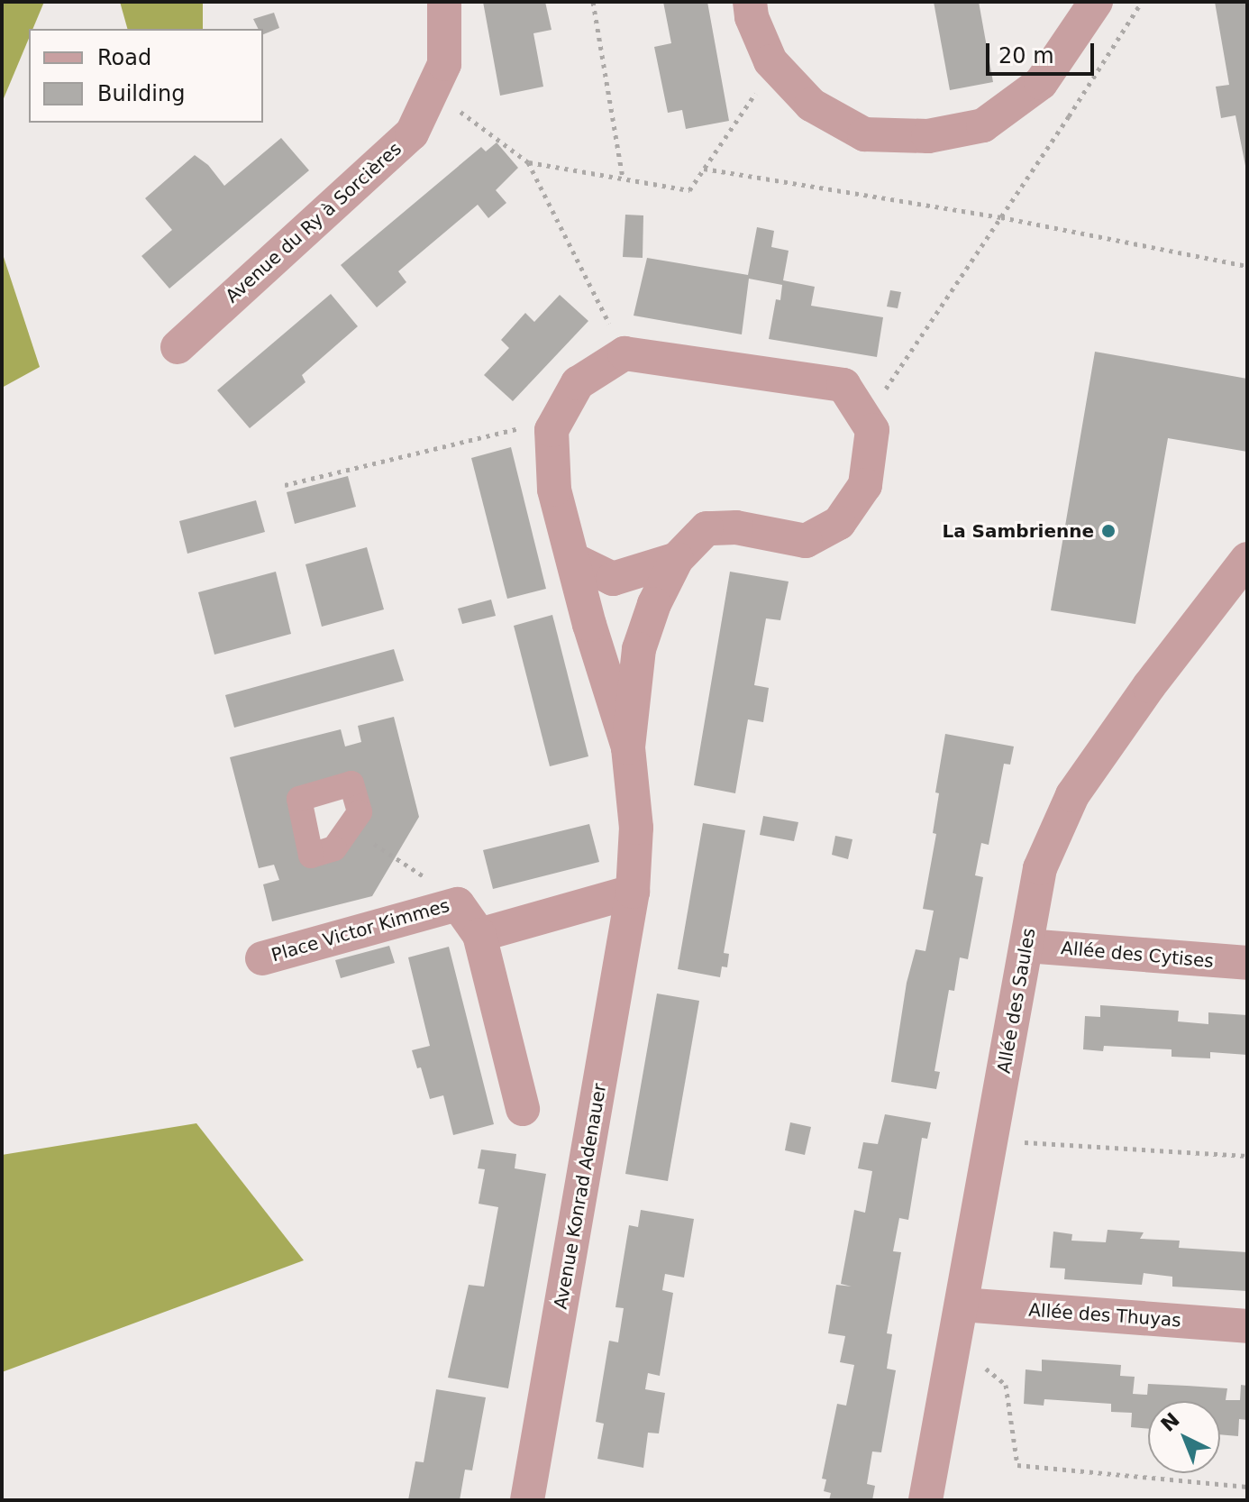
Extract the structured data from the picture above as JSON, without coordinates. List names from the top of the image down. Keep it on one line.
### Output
{"streets":{"street":["Avenue du Ry à Sorcières","Place Victor Kimmes","Allée des Cytises","Allée des Saules","Avenue Konrad Adenauer","Allée des Thuyas"]},"crossings":[["Allée des Cytises","Allée des Saules"],["Allée des Saules","Allée des Thuyas"]],"places":["La Sambrienne"],"legend":["Road","Building"],"scale_bar":"20 m","north":"top left"}
